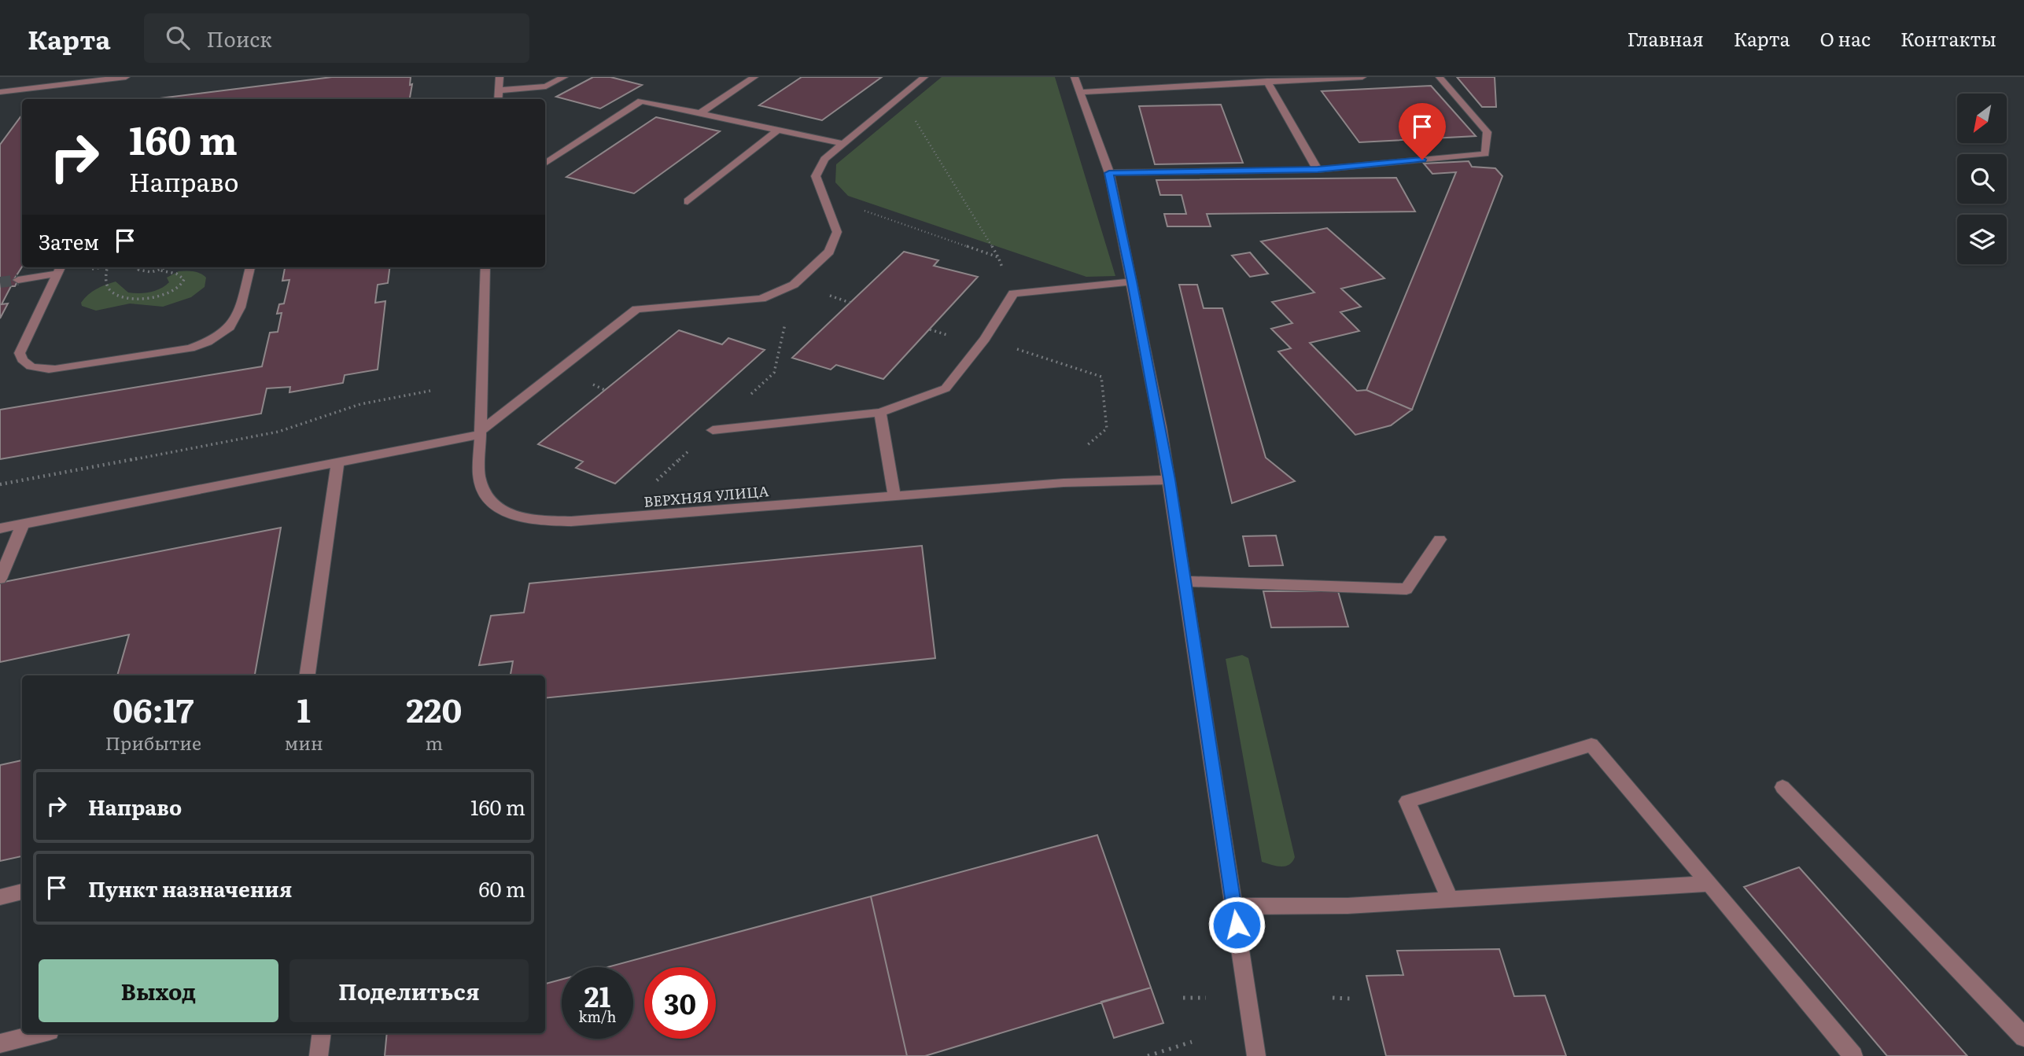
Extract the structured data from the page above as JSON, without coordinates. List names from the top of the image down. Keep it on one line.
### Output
{"streets":{"street":["ВЕРХНЯЯ УЛИЦА"]},"north":"bottom left","page":{"header":"Карта","search":"Поиск","nav":["Главная","Карта","О нас","Контакты"],"turn":["160 m","Направо"],"then":"Затем","eta":["06:17","Прибытие","1","мин","220","m"],"list":[{"name":"Направо","value":"160 m"},{"name":"Пункт назначения","value":"60 m"}],"buttons":["Выход","Поделиться"],"speed":"21 km/h","limit":"30"}}
